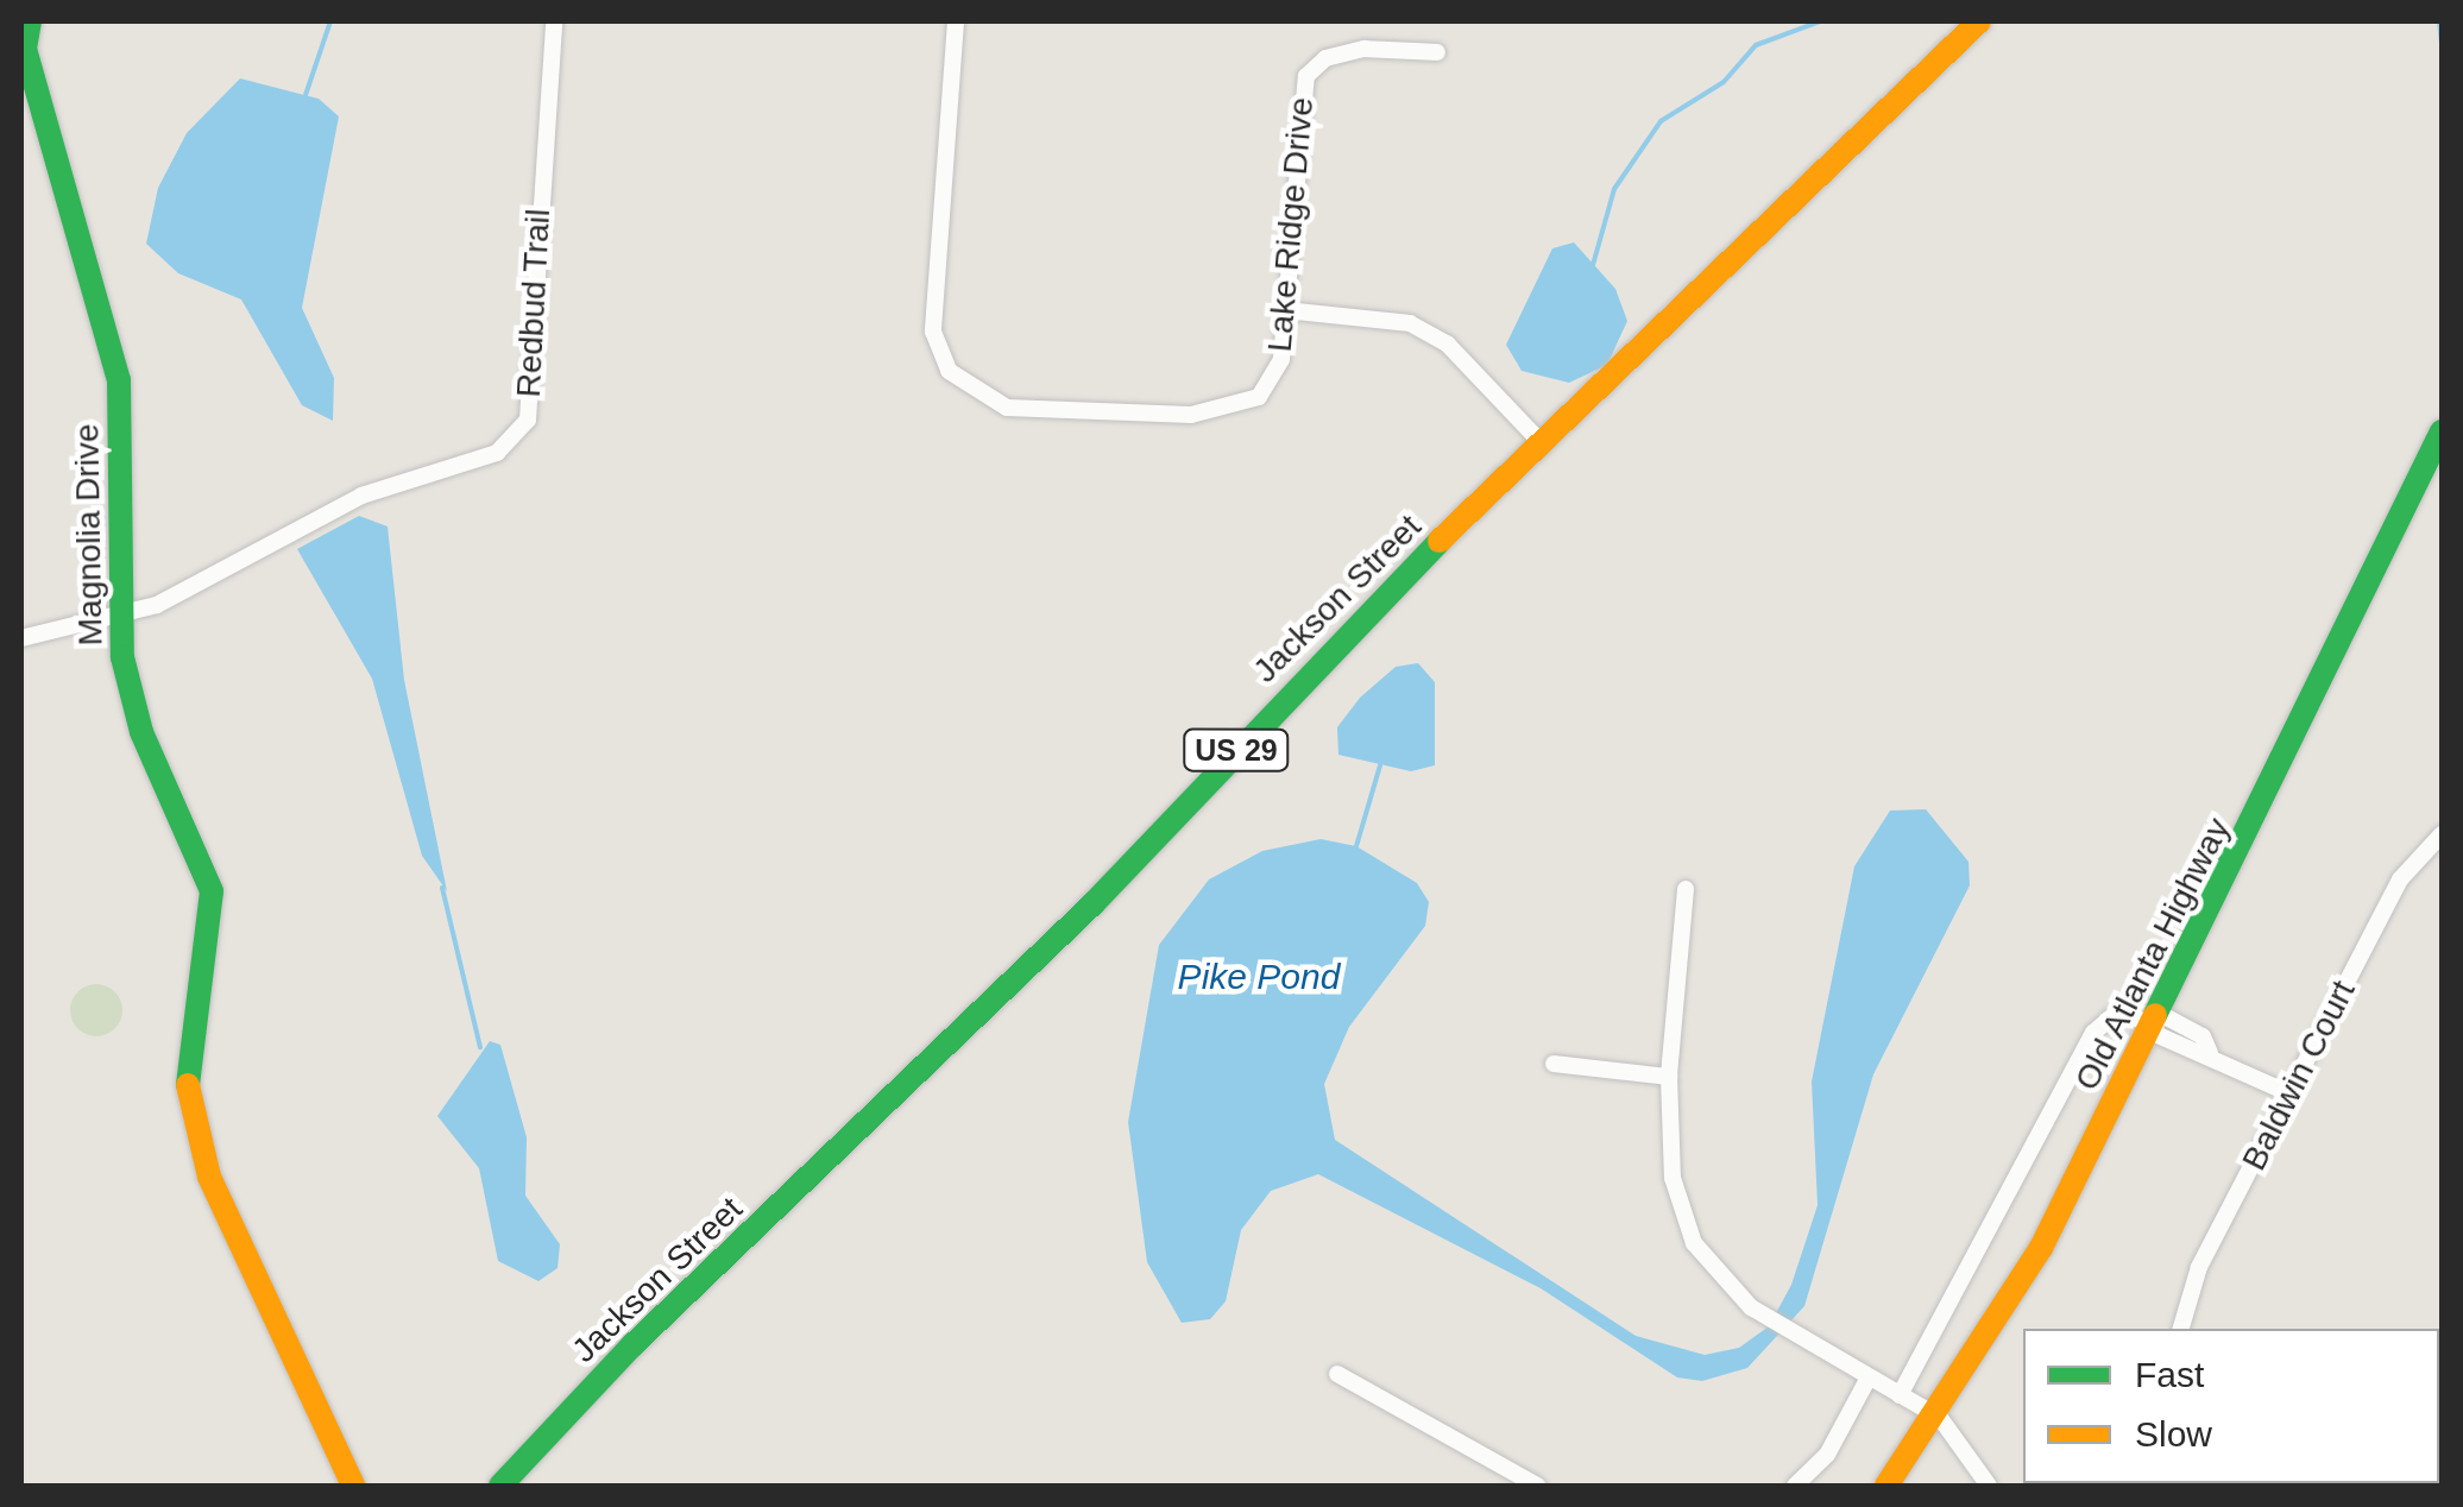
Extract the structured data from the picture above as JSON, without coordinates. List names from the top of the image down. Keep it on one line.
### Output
{"streets":{"street":["Lake Ridge Drive","Redbud Trail","Magnolia Drive","Jackson Street","US 29","Old Atlanta Highway","Baldwin Court"]},"crossings":[["Redbud Trail","Magnolia Drive"]],"water":["Pike Pond"],"legend":["Fast","Slow"]}
